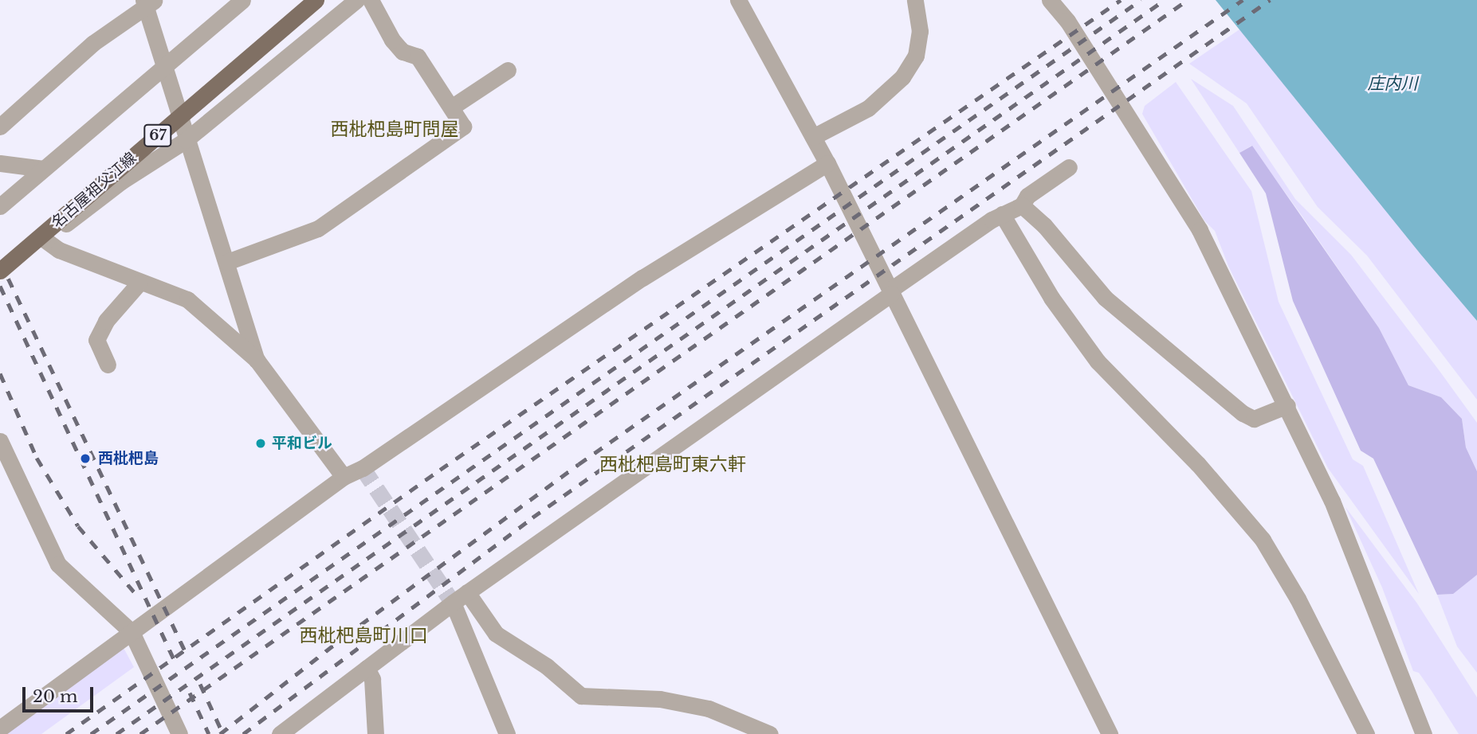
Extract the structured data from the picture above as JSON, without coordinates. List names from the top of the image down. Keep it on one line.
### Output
{"streets":{"main road":["67","名古屋祖父江線"]},"districts":["西枇杷島町問屋","西枇杷島町東六軒","西枇杷島町川口"],"water":["庄内川"],"places":["平和ビル","西枇杷島"],"scale_bar":"20 m"}
